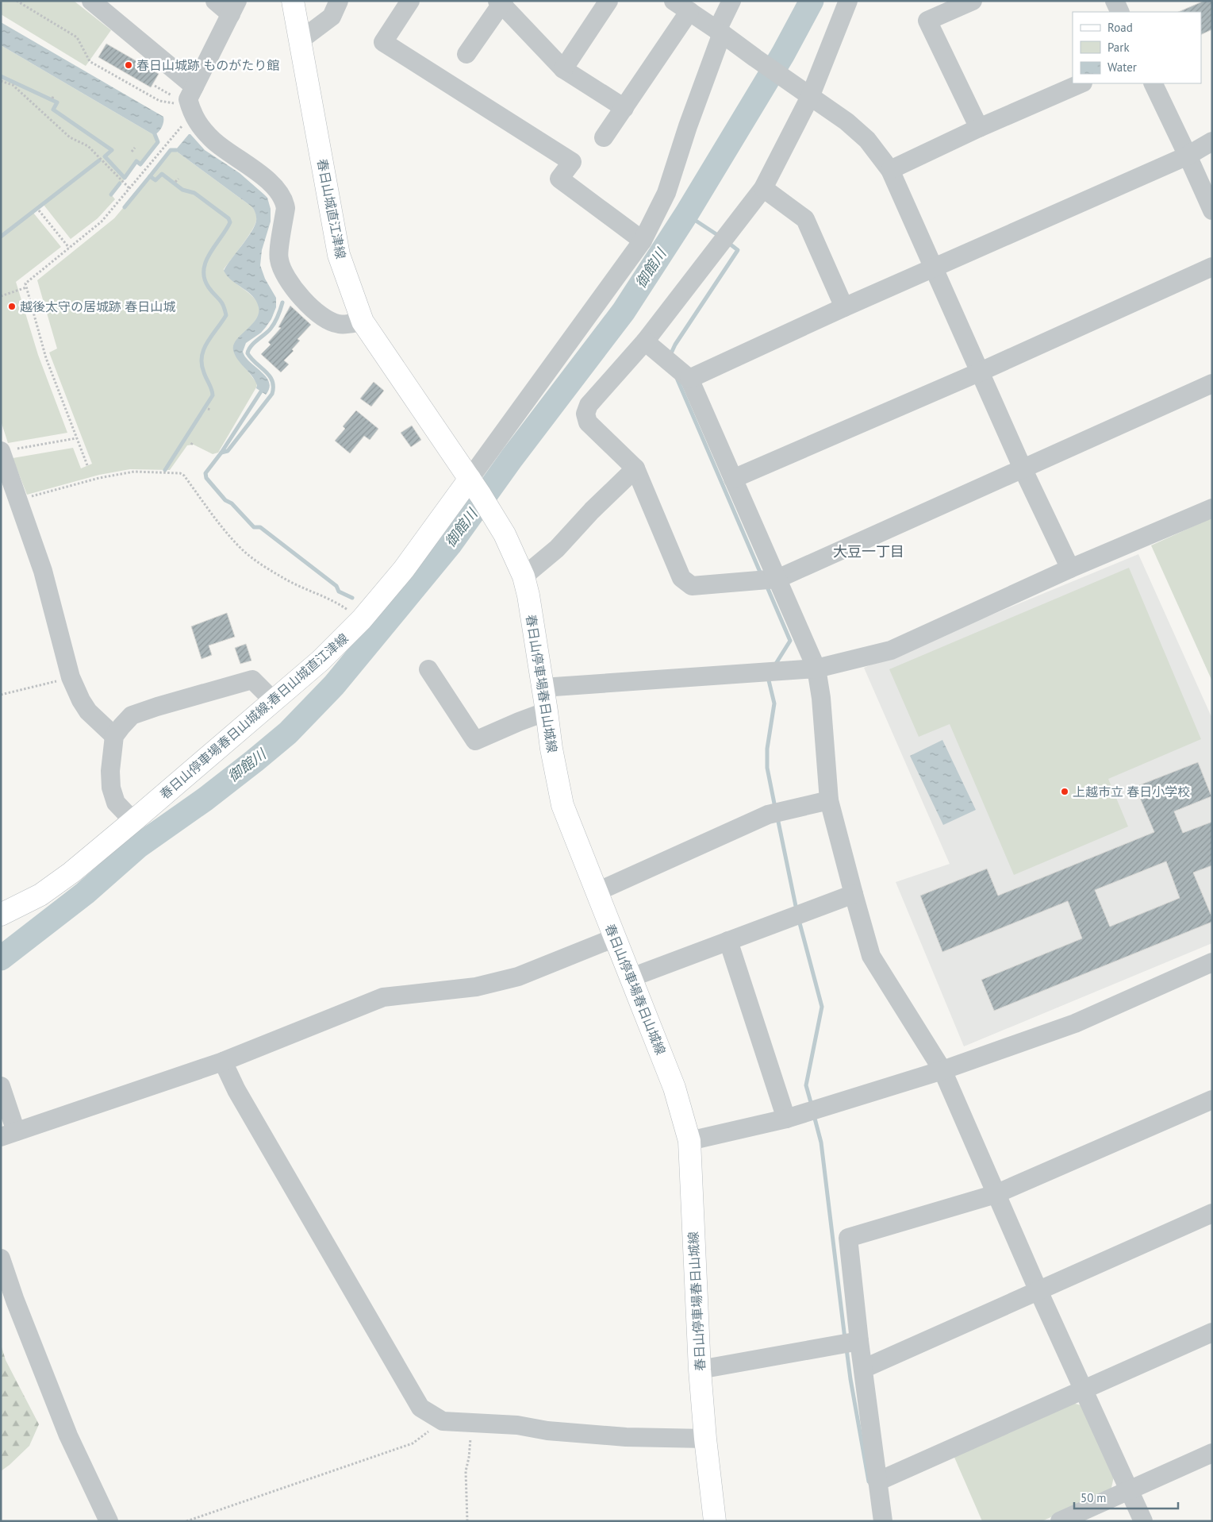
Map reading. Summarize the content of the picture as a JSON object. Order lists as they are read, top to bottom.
{
  "streets": {
    "main road": ["春日山城直江津線", "春日山停車場春日山城線", "春日山停車場春日山城線;春日山城直江津線"]
  },
  "crossings": [
    ["春日山城直江津線", "春日山停車場春日山城線"],
    ["春日山城直江津線", "春日山停車場春日山城線;春日山城直江津線"],
    ["春日山停車場春日山城線", "春日山停車場春日山城線;春日山城直江津線"]
  ],
  "districts": ["大豆一丁目"],
  "water": ["御館川"],
  "places": ["春日山城跡 ものがたり館", "越後太守の居城跡 春日山城", "上越市立 春日小学校"],
  "legend": ["Road", "Park", "Water"],
  "scale_bar": "50 m"
}
